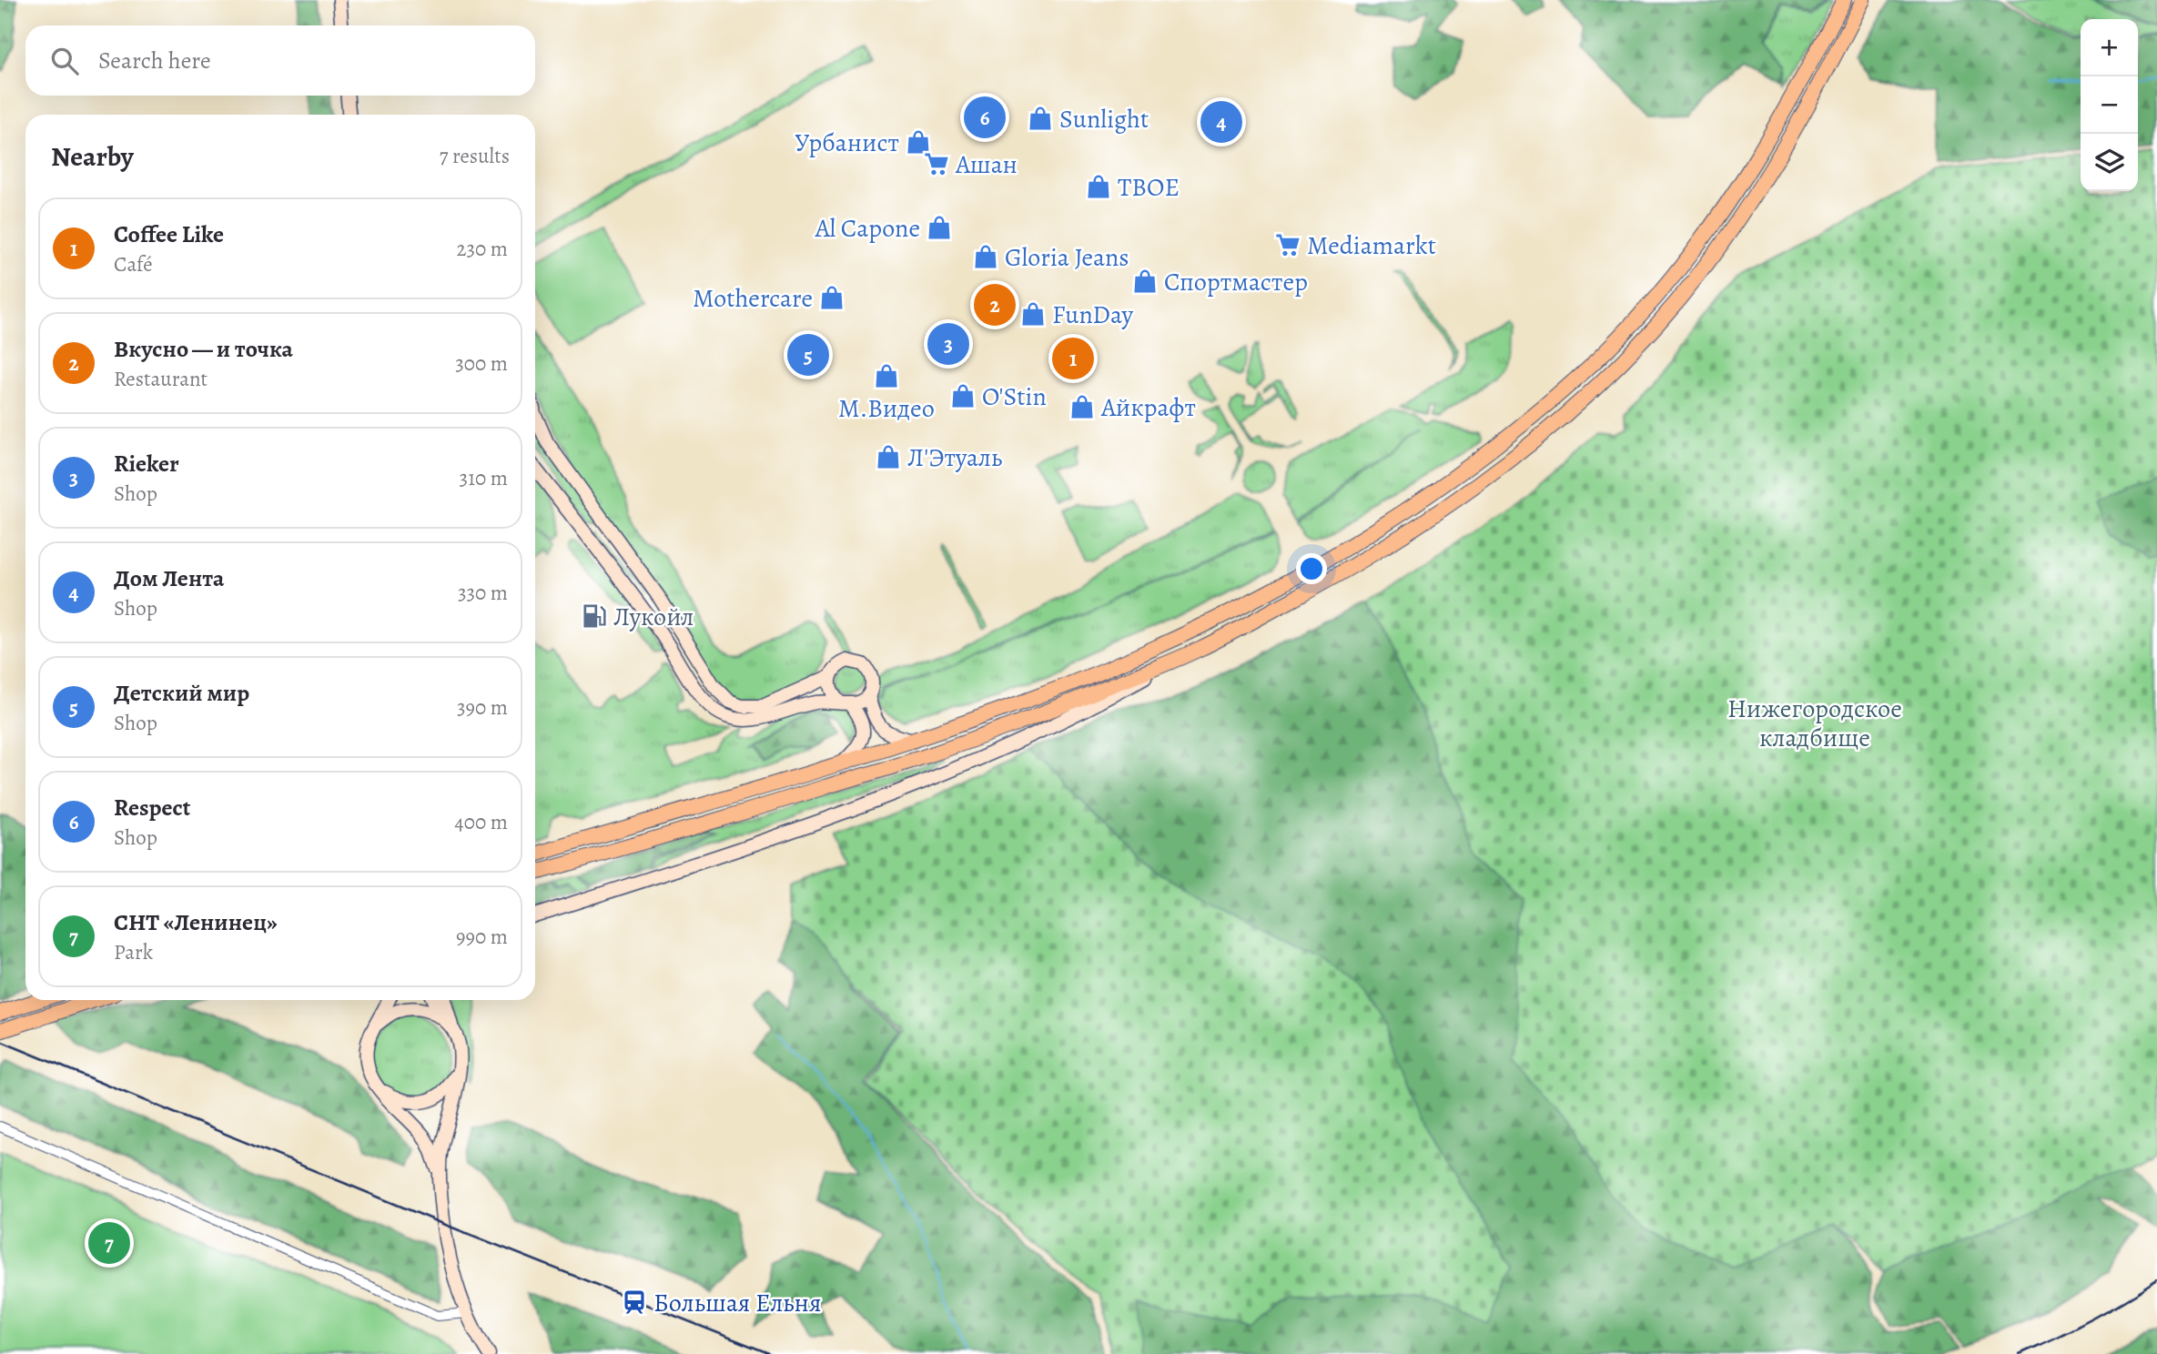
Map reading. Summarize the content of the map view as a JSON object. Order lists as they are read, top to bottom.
{
  "parks": ["Нижегородское кладбище"],
  "places": {
    "shop": [
      "Sunlight",
      "Урбанист",
      "ТВОЕ",
      "Al Capone",
      "Gloria Jeans",
      "Спортмастер",
      "Mothercare",
      "FunDay",
      "М.Видео",
      "O'Stin",
      "Айкрафт",
      "Л'Этуаль"
    ],
    "supermarket": ["Ашан", "Mediamarkt"],
    "fuel station": ["Лукойл"],
    "station": ["Большая Ельня"]
  },
  "page": {
    "map_buttons": ["+", "−"],
    "search": "Search here",
    "pins": [
      "6",
      "4",
      "2",
      "3",
      "5",
      "1",
      "7"
    ],
    "heading": ["Nearby", "7 results"],
    "list": [
      {
        "mark": "1",
        "name": "Coffee Like",
        "note": "Café",
        "value": "230 m"
      },
      {
        "mark": "2",
        "name": "Вкусно — и точка",
        "note": "Restaurant",
        "value": "300 m"
      },
      {
        "mark": "3",
        "name": "Rieker",
        "note": "Shop",
        "value": "310 m"
      },
      {
        "mark": "4",
        "name": "Дом Лента",
        "note": "Shop",
        "value": "330 m"
      },
      {
        "mark": "5",
        "name": "Детский мир",
        "note": "Shop",
        "value": "390 m"
      },
      {
        "mark": "6",
        "name": "Respect",
        "note": "Shop",
        "value": "400 m"
      },
      {
        "mark": "7",
        "name": "СНТ «Ленинец»",
        "note": "Park",
        "value": "990 m"
      }
    ]
  }
}
